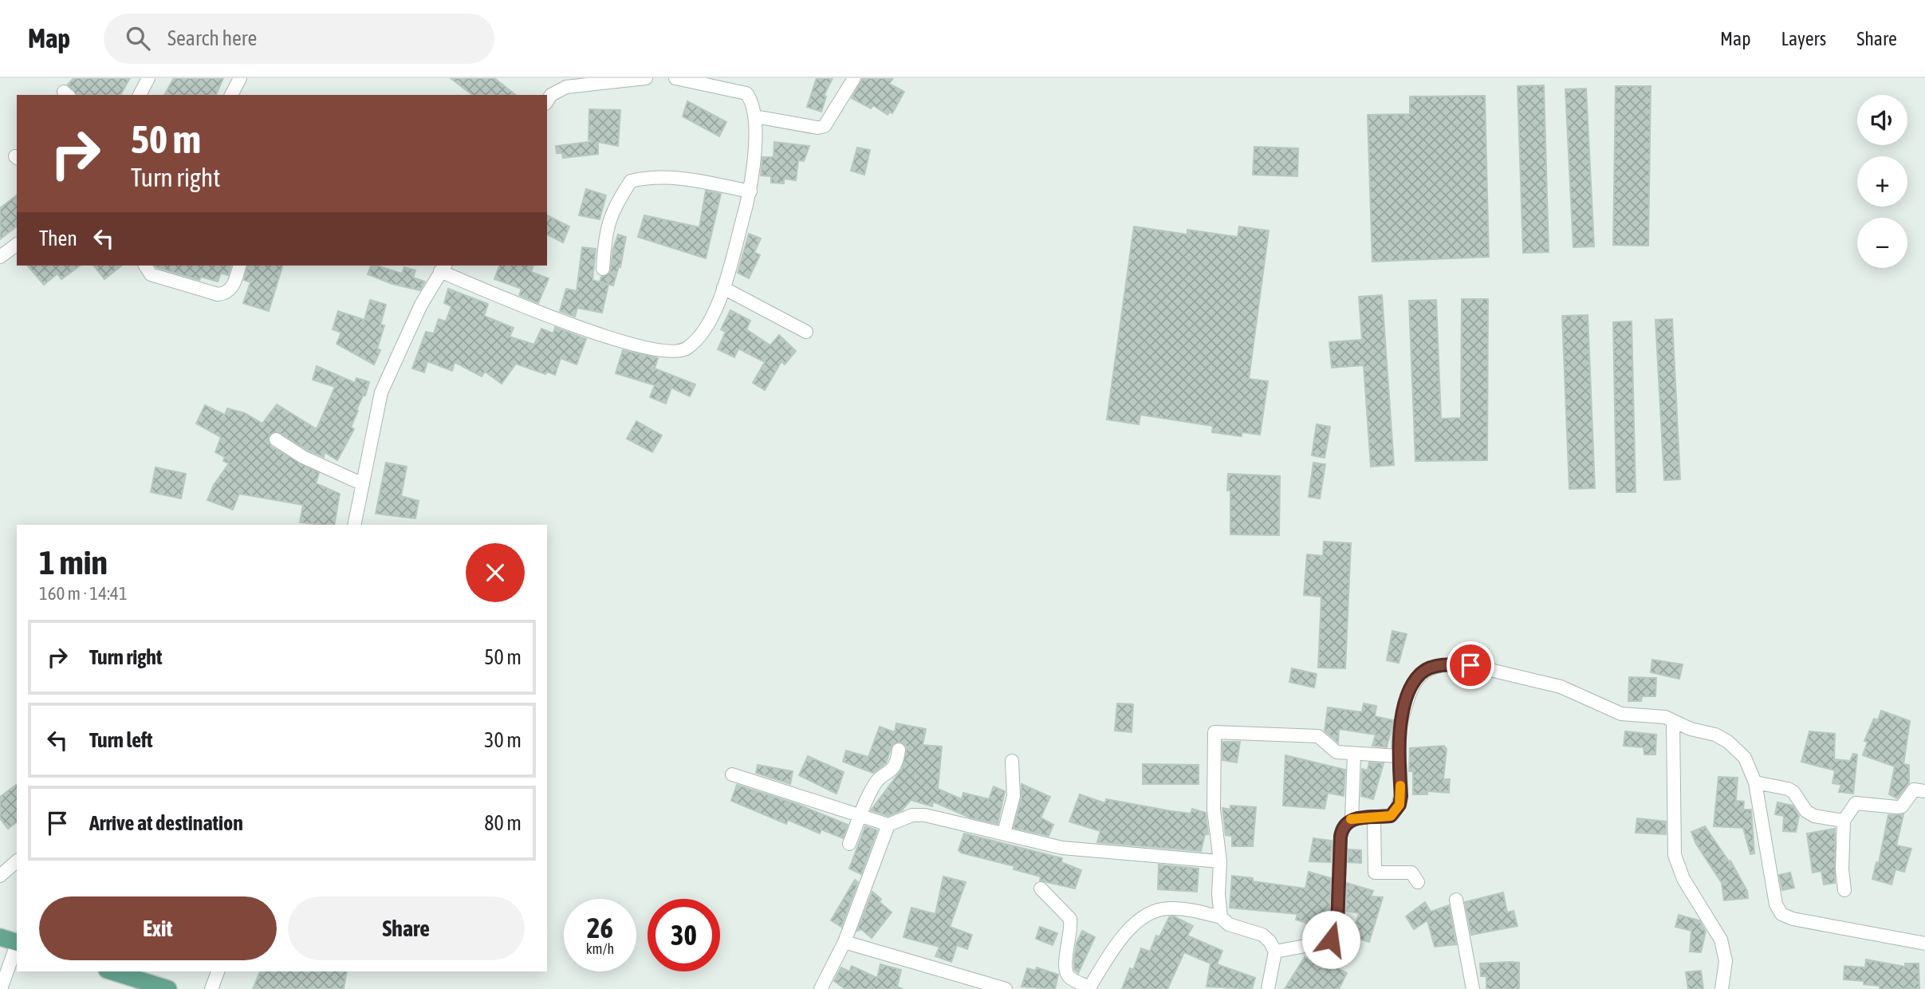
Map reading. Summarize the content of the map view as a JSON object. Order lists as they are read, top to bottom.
{
  "page": {
    "header": "Map",
    "search": "Search here",
    "nav": ["Map", "Layers", "Share"],
    "map_buttons": ["+", "−"],
    "turn": ["50 m", "Turn right"],
    "then": "Then",
    "heading": ["1 min", "160 m · 14:41"],
    "list": [
      {
        "name": "Turn right",
        "value": "50 m"
      },
      {
        "name": "Turn left",
        "value": "30 m"
      },
      {
        "name": "Arrive at destination",
        "value": "80 m"
      }
    ],
    "buttons": ["Exit", "Share"],
    "speed": "26 km/h",
    "limit": "30"
  }
}
